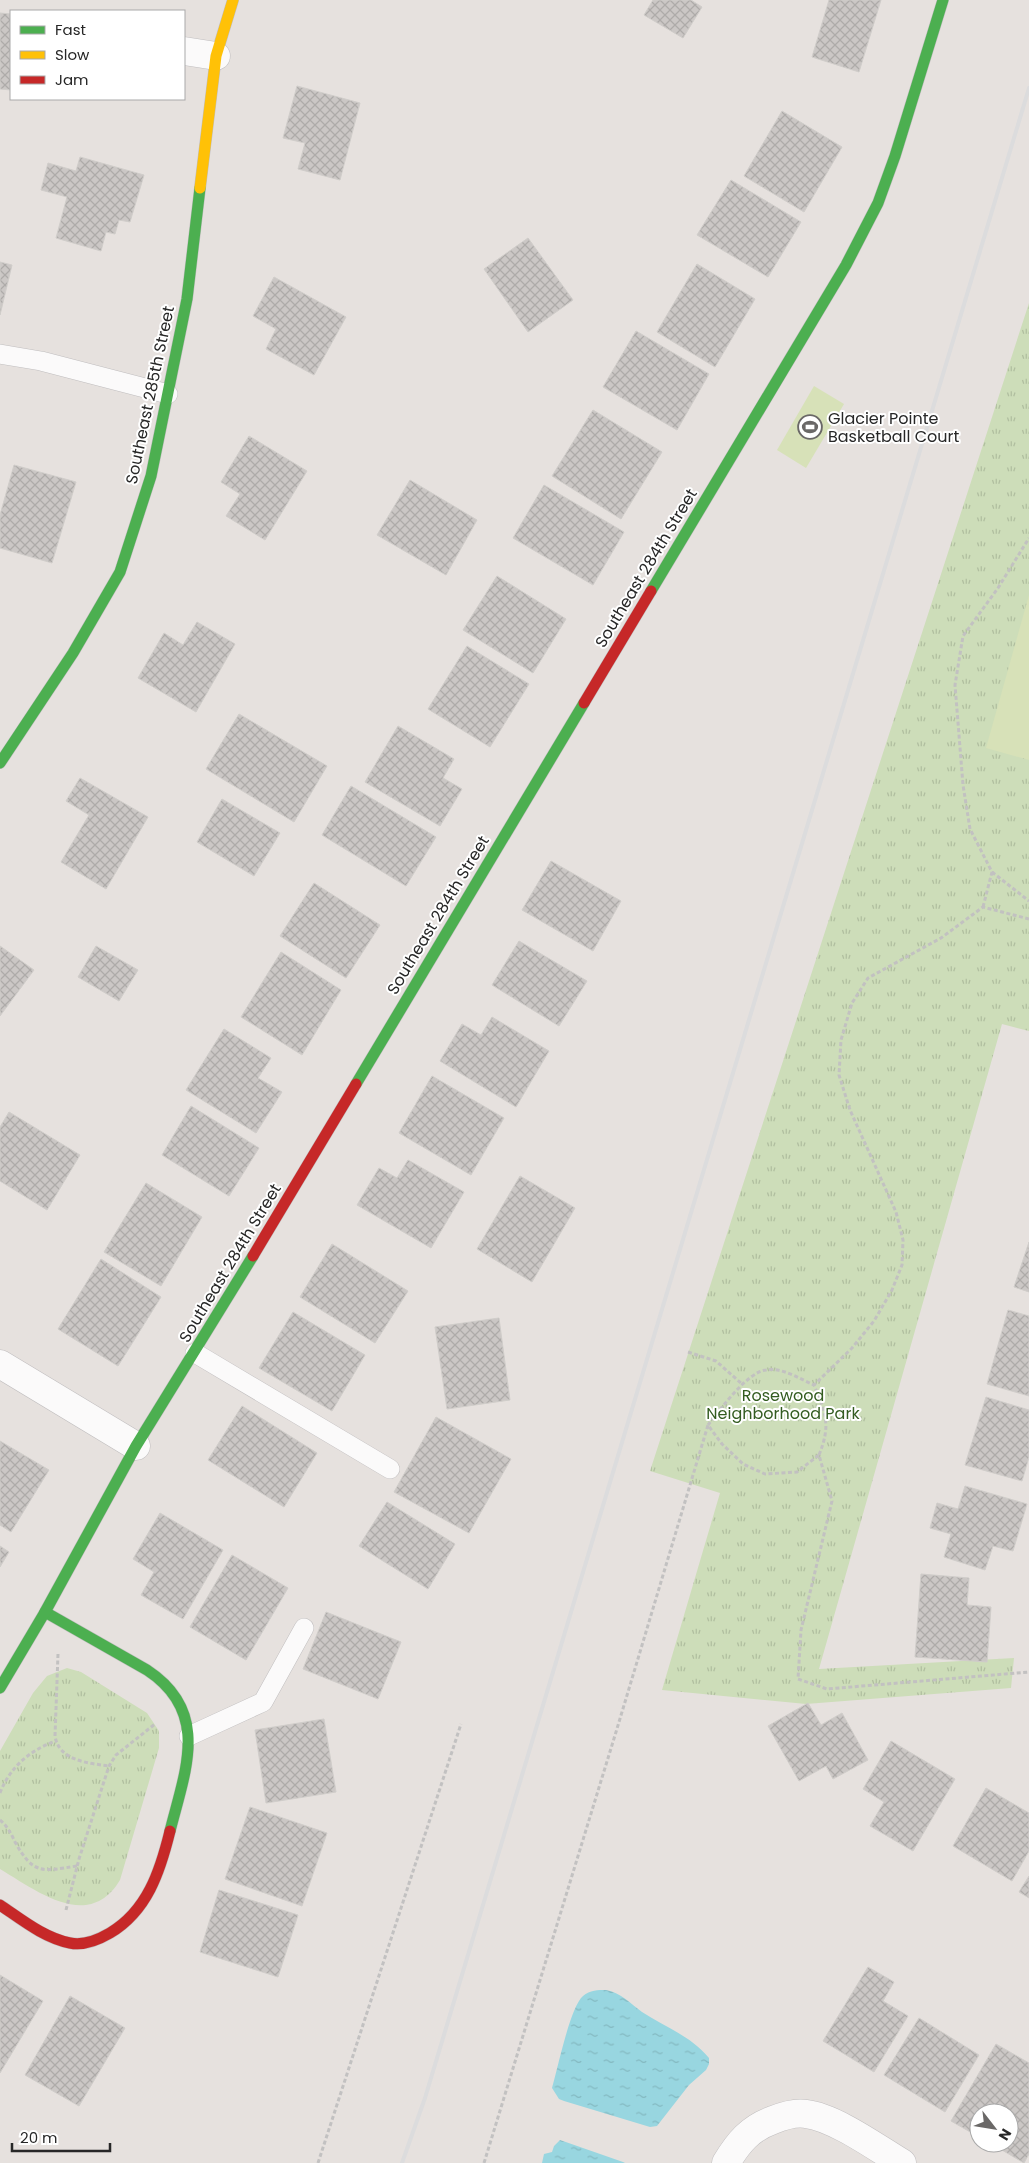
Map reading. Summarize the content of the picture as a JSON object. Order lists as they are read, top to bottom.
{
  "streets": {
    "street": ["Southeast 285th Street", "Southeast 284th Street"]
  },
  "parks": ["Rosewood Neighborhood Park"],
  "places": {
    "sports": ["Glacier Pointe Basketball Court"]
  },
  "legend": ["Fast", "Slow", "Jam"],
  "scale_bar": "20 m",
  "north": "bottom right"
}
